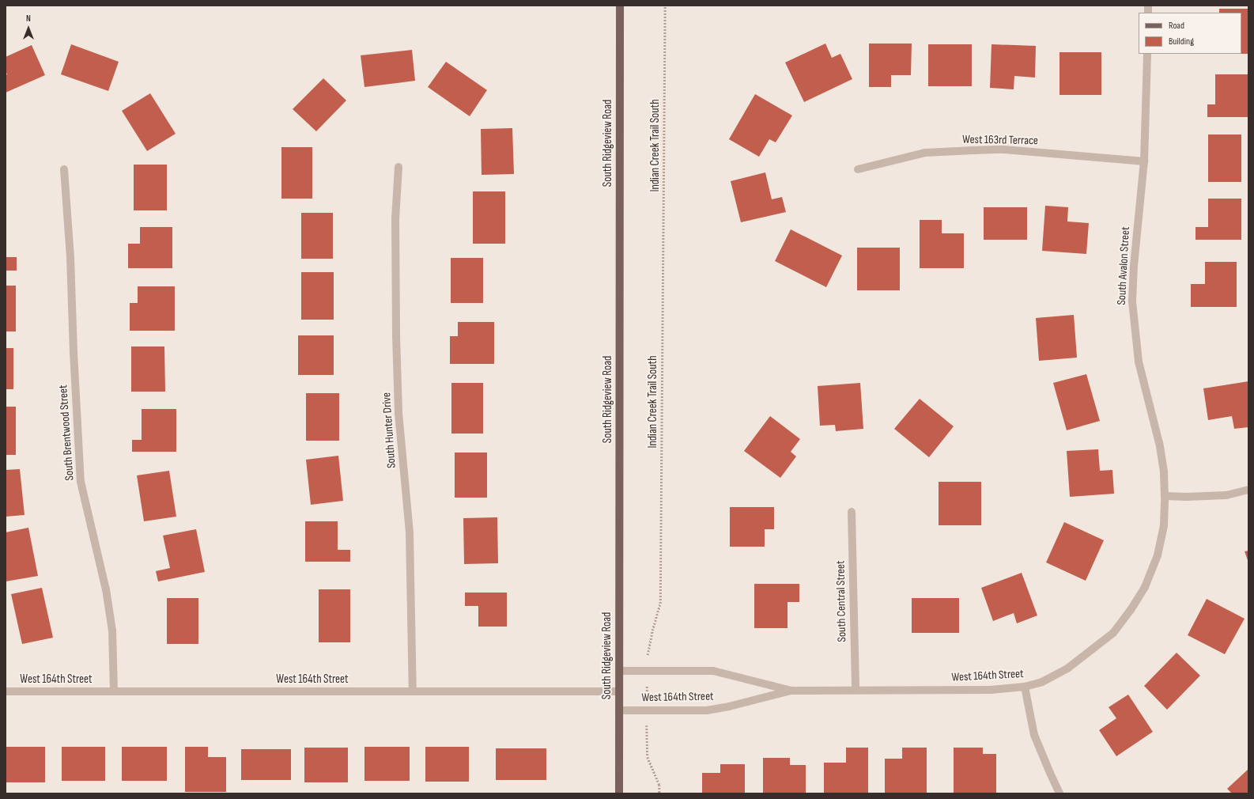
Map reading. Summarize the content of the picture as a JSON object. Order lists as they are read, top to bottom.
{
  "streets": {
    "main road": ["South Ridgeview Road"],
    "street": [
      "West 163rd Terrace",
      "South Avalon Street",
      "South Hunter Drive",
      "South Brentwood Street",
      "South Central Street",
      "West 164th Street"
    ],
    "path": ["Indian Creek Trail South"]
  },
  "crossings": [
    ["West 163rd Terrace", "South Avalon Street"],
    ["South Ridgeview Road", "West 164th Street"],
    ["Indian Creek Trail South", "West 164th Street"],
    ["South Avalon Street", "West 164th Street"],
    ["South Hunter Drive", "West 164th Street"],
    ["South Brentwood Street", "West 164th Street"],
    ["South Central Street", "West 164th Street"]
  ],
  "legend": ["Road", "Building"],
  "north": "top"
}
